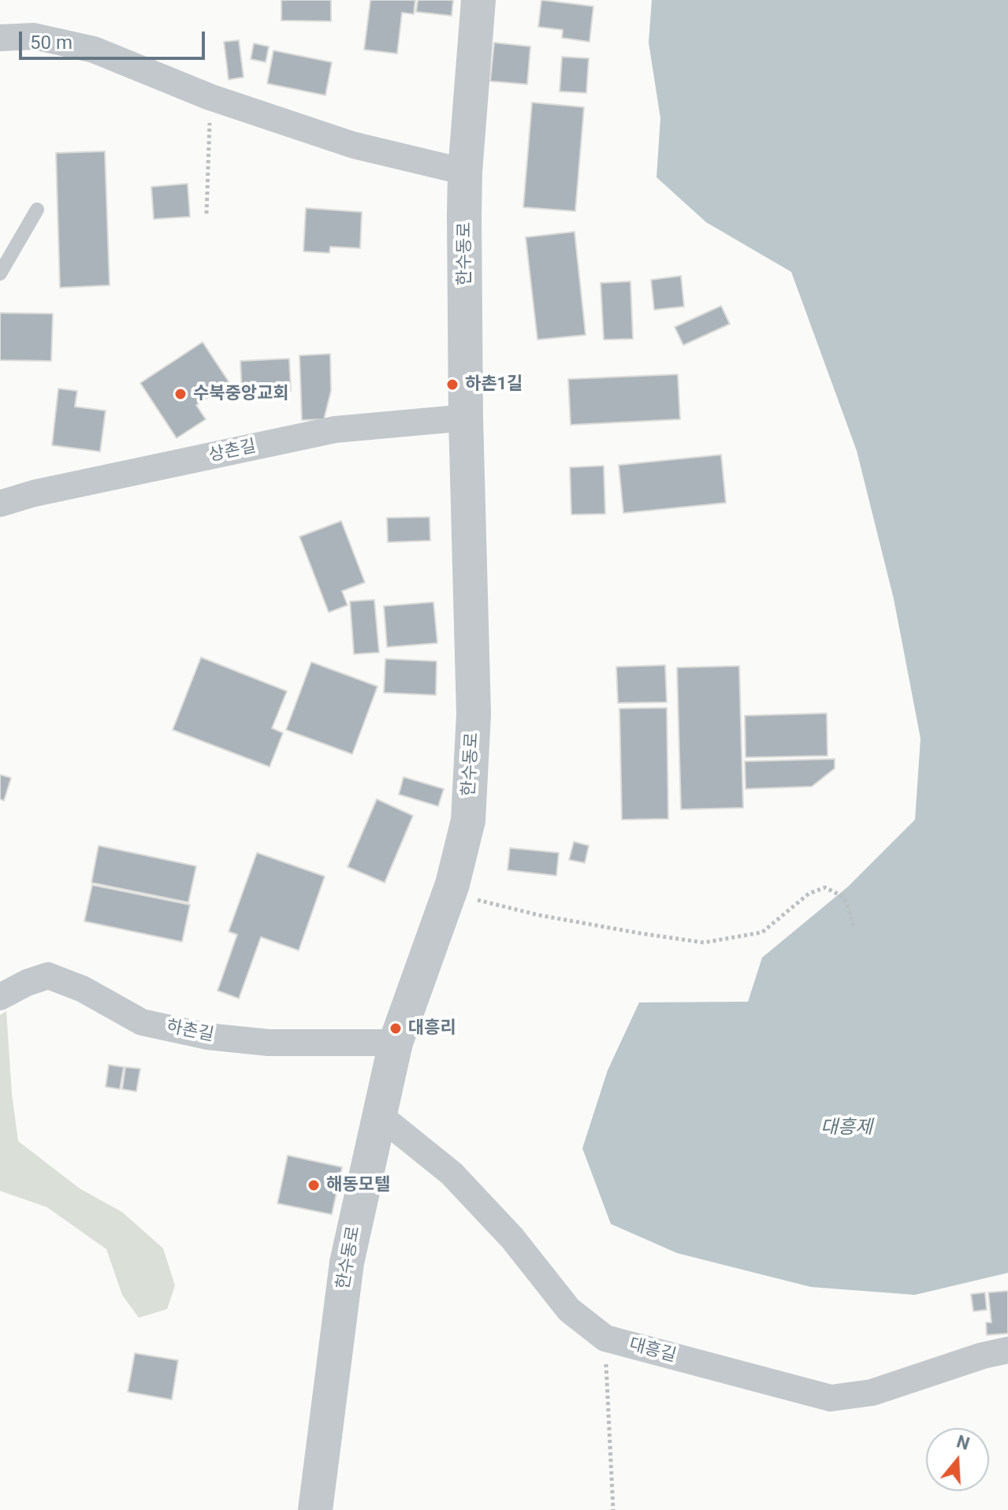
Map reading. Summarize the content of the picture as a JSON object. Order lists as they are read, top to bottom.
{
  "streets": {
    "street": [
      "한수동로",
      "상촌길",
      "하촌길",
      "대흥길"
    ]
  },
  "crossings": [
    ["한수동로", "상촌길"],
    ["한수동로", "하촌길"],
    ["한수동로", "대흥길"]
  ],
  "water": ["대흥제"],
  "places": [
    "하촌1길",
    "수북중앙교회",
    "대흥리",
    "해동모텔"
  ],
  "scale_bar": "50 m",
  "north": "top"
}
